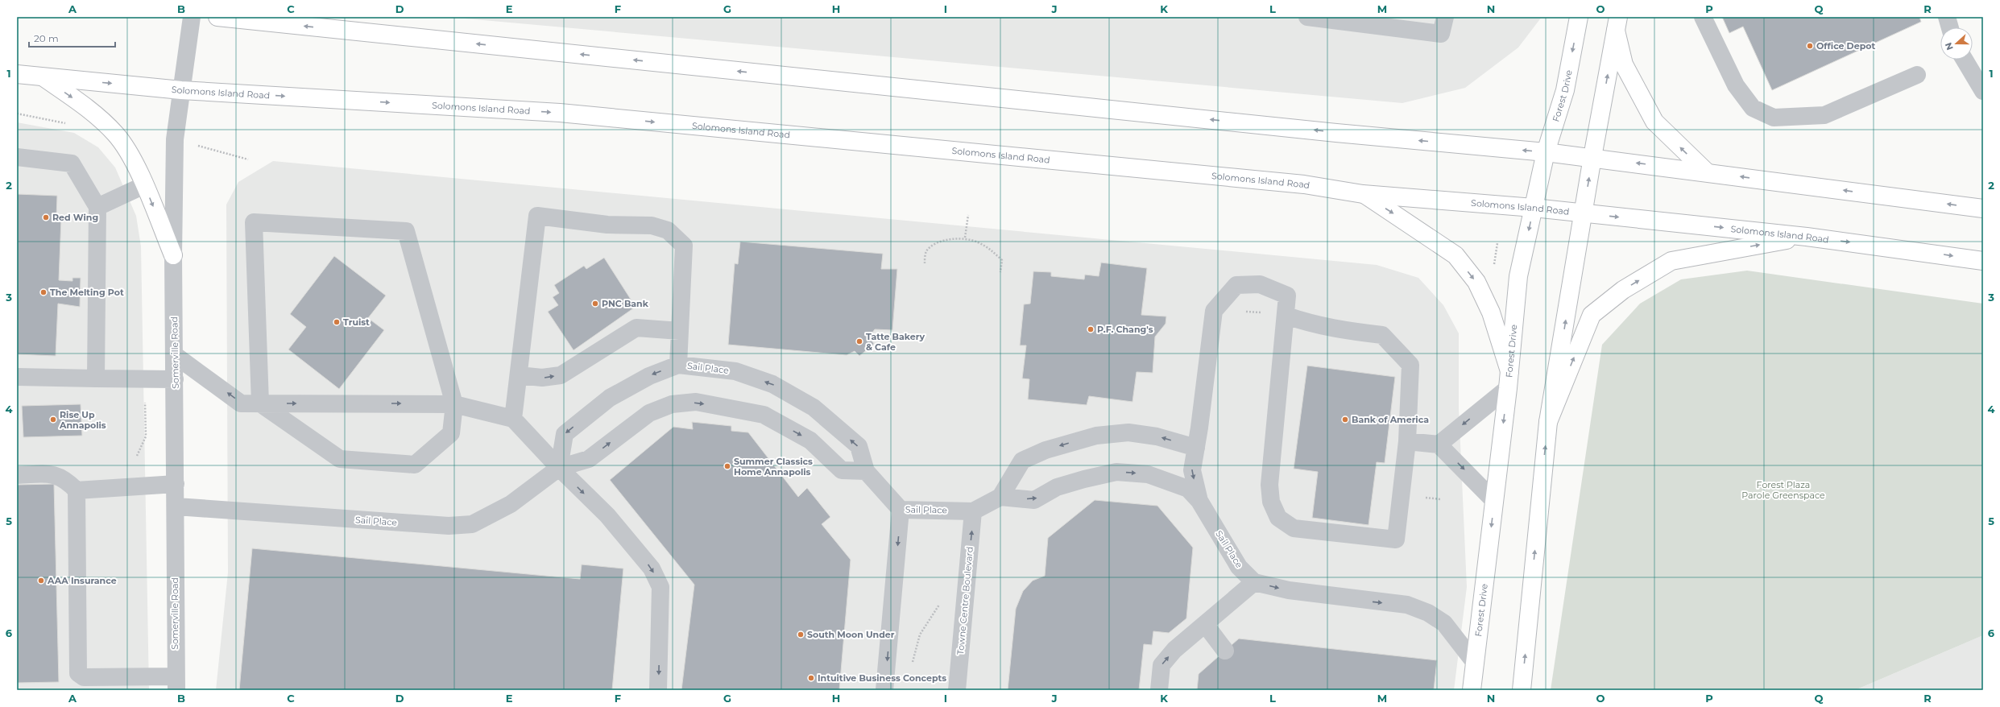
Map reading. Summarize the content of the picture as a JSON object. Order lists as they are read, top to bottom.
{
  "streets": {
    "main road": ["Solomons Island Road", "Forest Drive"],
    "street": ["Somerville Road", "Sail Place", "Towne Centre Boulevard"]
  },
  "crossings": [
    ["Solomons Island Road", "Forest Drive"],
    ["Solomons Island Road", "Somerville Road"],
    ["Somerville Road", "Sail Place"],
    ["Sail Place", "Towne Centre Boulevard"]
  ],
  "parks": ["Forest Plaza Parole Greenspace"],
  "places": [
    "Office Depot",
    "Red Wing",
    "The Melting Pot",
    "PNC Bank",
    "Truist",
    "P.F. Chang's",
    "Tatte Bakery & Cafe",
    "Rise Up Annapolis",
    "Bank of America",
    "Summer Classics Home Annapolis",
    "AAA Insurance",
    "South Moon Under",
    "Intuitive Business Concepts"
  ],
  "scale_bar": "20 m",
  "north": "left",
  "grid": {
    "columns": [
      "A",
      "B",
      "C",
      "D",
      "E",
      "F",
      "G",
      "H",
      "I",
      "J",
      "K",
      "L",
      "M",
      "N",
      "O",
      "P",
      "Q",
      "R"
    ],
    "rows": [
      "1",
      "2",
      "3",
      "4",
      "5",
      "6"
    ]
  }
}
